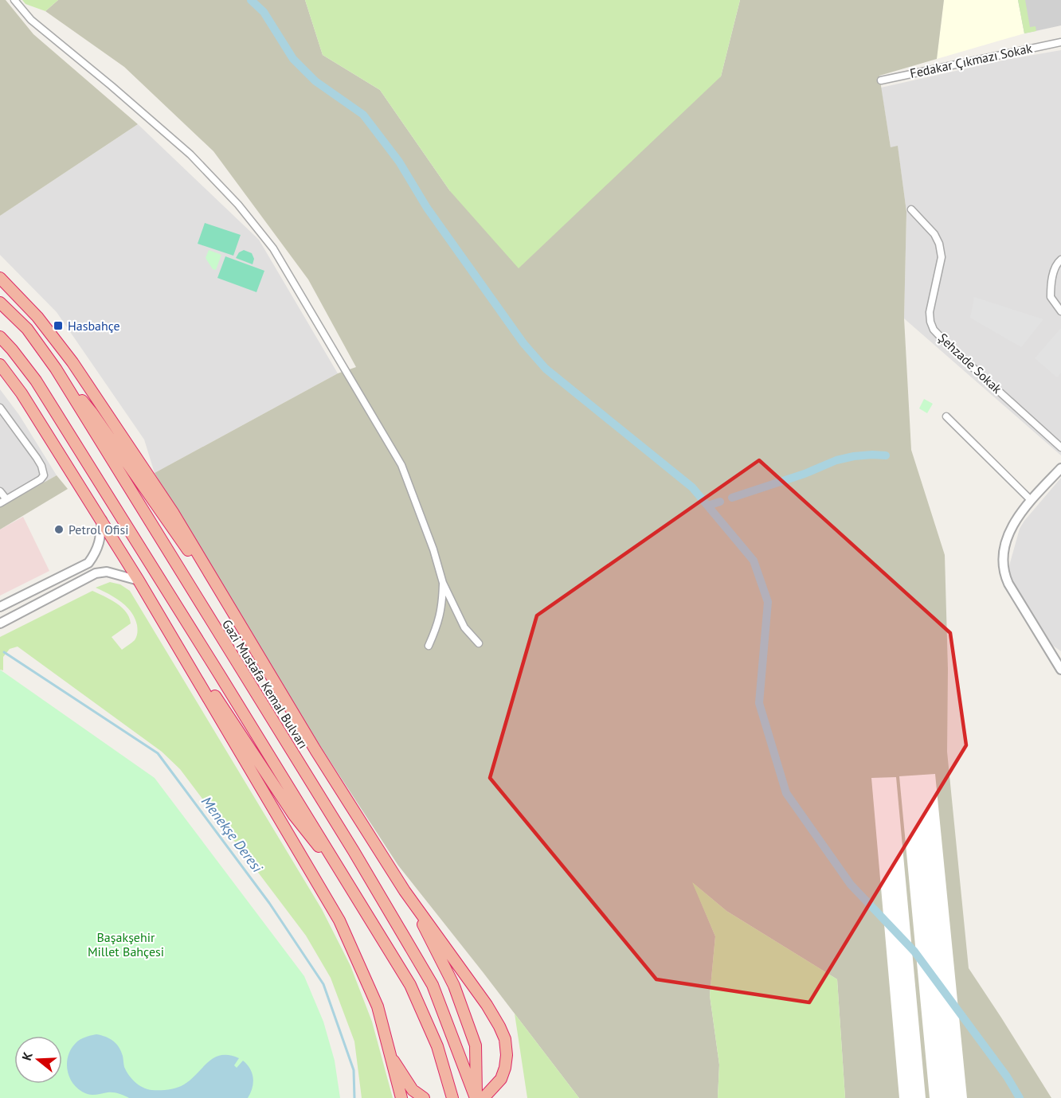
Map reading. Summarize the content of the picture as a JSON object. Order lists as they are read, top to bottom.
{
  "streets": {
    "highway": ["Gazi Mustafa Kemal Bulvarı"],
    "street": ["Fedakar Çıkmazı Sokak", "Şehzade Sokak"]
  },
  "water": ["Menekşe Deresi"],
  "parks": ["Başakşehir Millet Bahçesi"],
  "places": {
    "transit": ["Hasbahçe"],
    "other": ["Petrol Ofisi"]
  },
  "north": "left"
}
